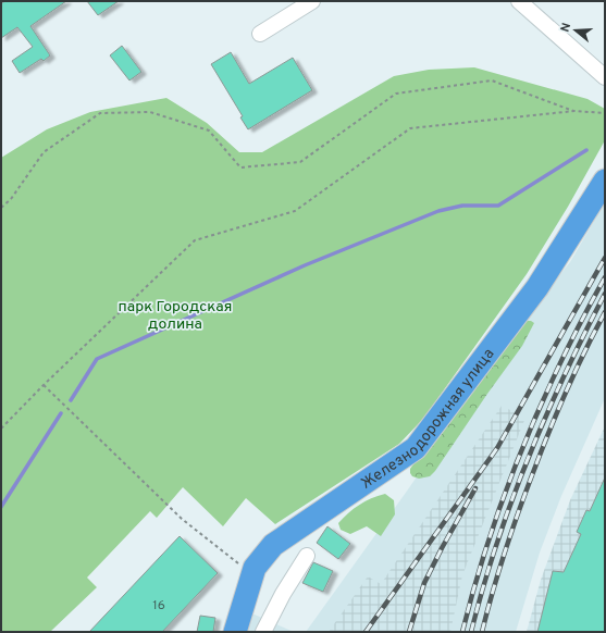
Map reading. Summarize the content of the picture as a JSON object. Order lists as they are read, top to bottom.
{
  "streets": {
    "highway": ["Железнодорожная улица"]
  },
  "parks": ["парк Городская долина"],
  "house_numbers": ["16"],
  "north": "left"
}
